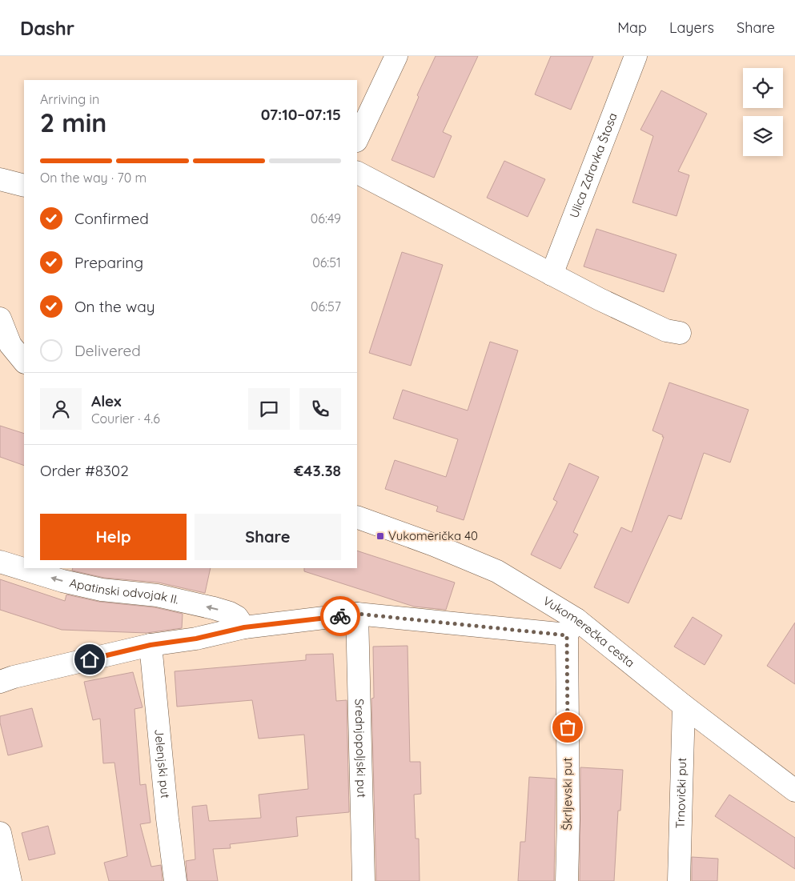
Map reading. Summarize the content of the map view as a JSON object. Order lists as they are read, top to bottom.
{
  "streets": {
    "street": [
      "Ulica Zdravka Štosa",
      "Apatinski odvojak II.",
      "Vukomerečka cesta",
      "Srednjopoljski put",
      "Jelenjski put",
      "Trnovički put",
      "Škrljevski put"
    ]
  },
  "crossings": [
    ["Vukomerečka cesta", "Trnovički put"],
    ["Vukomerečka cesta", "Škrljevski put"]
  ],
  "places": {
    "transit": ["Vukomerička 40"]
  },
  "page": {
    "header": "Dashr",
    "nav": ["Map", "Layers", "Share"],
    "heading": ["2 min", "Arriving in", "07:10–07:15"],
    "panel": [
      "Alex",
      "Courier · 4.6",
      "Order #8302",
      "€43.38"
    ],
    "bar": "On the way · 70 m",
    "list": [
      ["Confirmed", "06:49"],
      ["Preparing", "06:51"],
      ["On the way", "06:57"],
      "Delivered"
    ],
    "buttons": ["Help", "Share"]
  }
}
